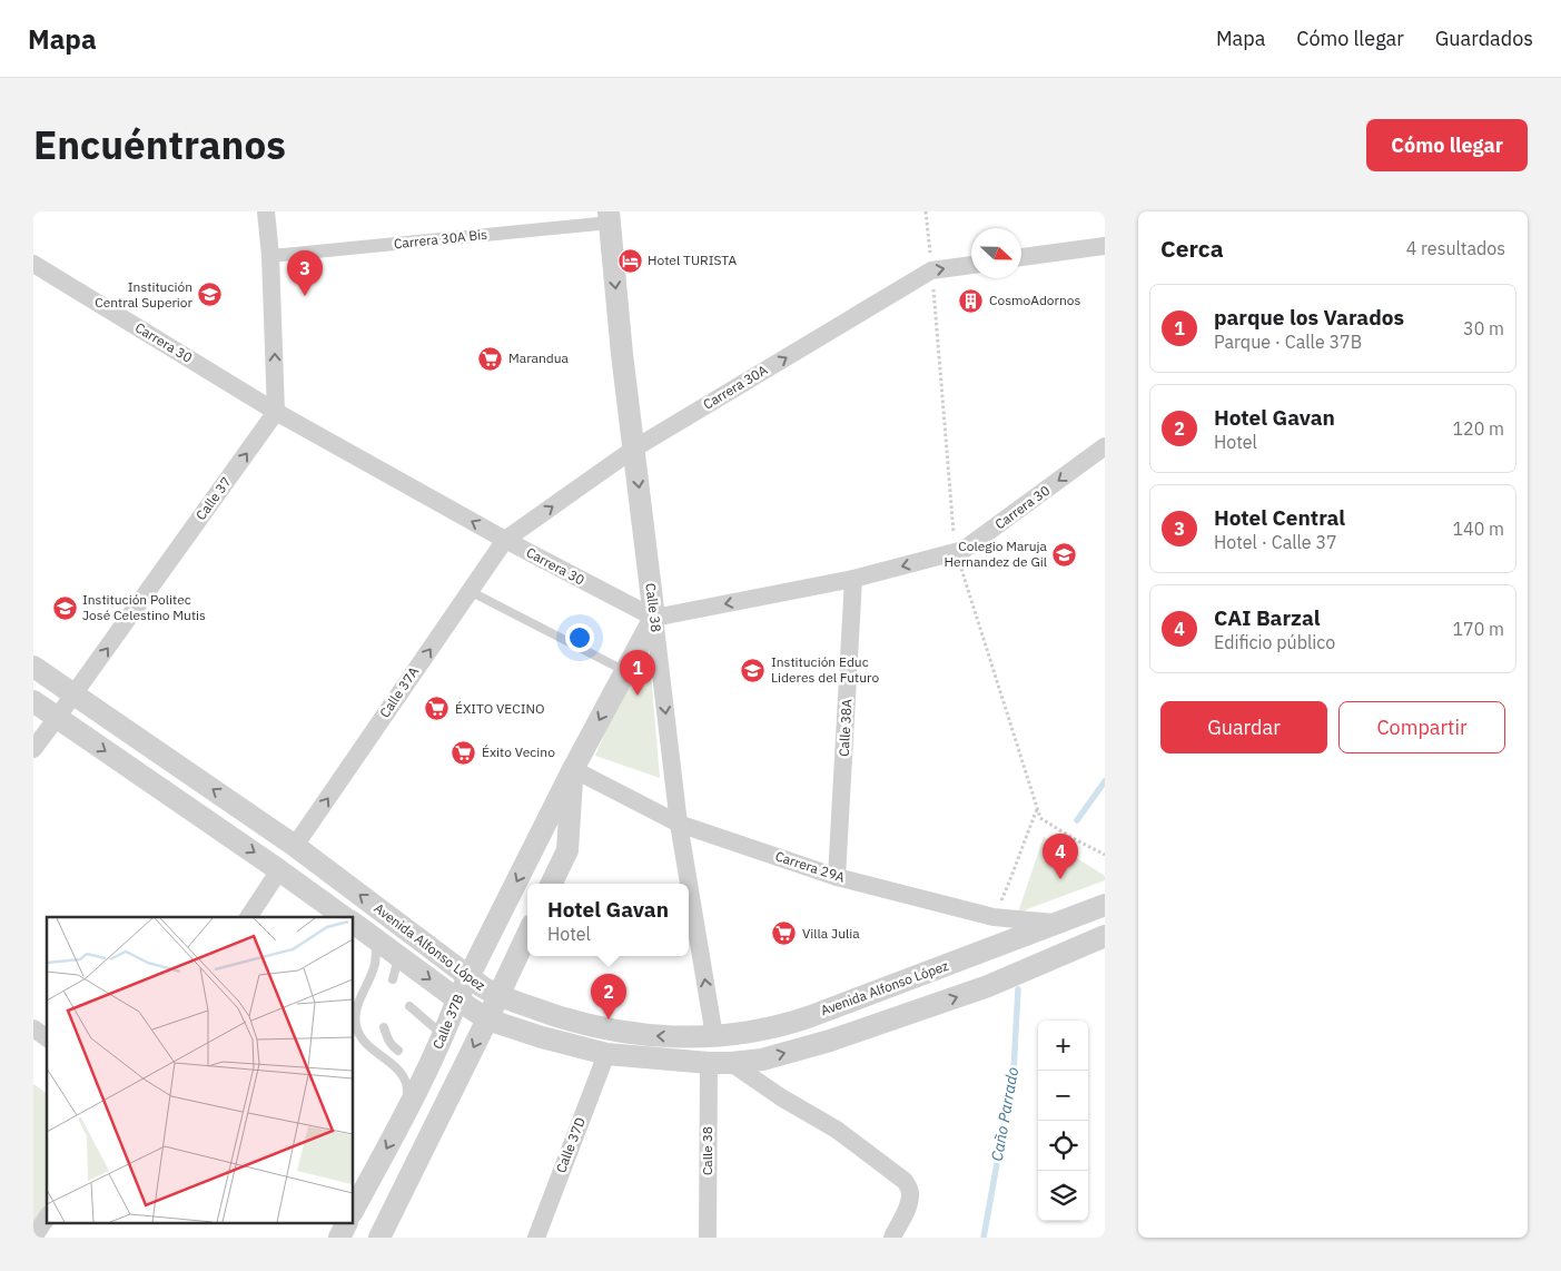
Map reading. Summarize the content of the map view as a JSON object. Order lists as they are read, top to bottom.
{
  "streets": {
    "street": [
      "Carrera 30A Bis",
      "Carrera 30",
      "Carrera 30A",
      "Calle 37",
      "Calle 38",
      "Calle 37A",
      "Calle 38A",
      "Carrera 29A",
      "Avenida Alfonso López",
      "Calle 37B",
      "Calle 37D"
    ]
  },
  "crossings": [
    ["Carrera 30A Bis", "Calle 38"],
    ["Carrera 30", "Carrera 30A"],
    ["Carrera 30", "Calle 37"],
    ["Carrera 30", "Calle 38"],
    ["Carrera 30", "Calle 37A"],
    ["Carrera 30", "Calle 38A"],
    ["Carrera 30", "Calle 37B"],
    ["Carrera 30A", "Calle 38"],
    ["Carrera 30A", "Calle 37A"],
    ["Calle 37", "Avenida Alfonso López"],
    ["Calle 38", "Carrera 29A"],
    ["Calle 38", "Avenida Alfonso López"],
    ["Calle 38", "Calle 37B"],
    ["Calle 37A", "Avenida Alfonso López"],
    ["Calle 38A", "Carrera 29A"],
    ["Carrera 29A", "Avenida Alfonso López"],
    ["Carrera 29A", "Calle 37B"],
    ["Avenida Alfonso López", "Calle 37B"],
    ["Avenida Alfonso López", "Calle 37D"]
  ],
  "one_way": [
    "Carrera 30",
    "Carrera 30A",
    "Calle 37",
    "Calle 37A"
  ],
  "water": ["Caño Parrado"],
  "places": {
    "hotel": ["Hotel TURISTA"],
    "school or university": [
      "Institución Central Superior",
      "Colegio Maruja Hernandez de Gil",
      "Institución Politec José Celestino Mutis",
      "Institución Educ Lideres del Futuro"
    ],
    "building": ["CosmoAdornos"],
    "supermarket": [
      "Marandua",
      "ÉXITO VECINO",
      "Éxito Vecino",
      "Villa Julia"
    ]
  },
  "north": "right",
  "page": {
    "header": "Mapa",
    "nav": ["Mapa", "Cómo llegar", "Guardados"],
    "title": "Encuéntranos",
    "buttons": [
      "Cómo llegar",
      ["Guardar", "Compartir"]
    ],
    "heading": ["Cerca", "4 resultados"],
    "pins": [
      "3",
      "1",
      "4",
      "2"
    ],
    "list": [
      {
        "mark": "1",
        "name": "parque los Varados",
        "note": "Parque · Calle 37B",
        "value": "30 m"
      },
      {
        "mark": "2",
        "name": "Hotel Gavan",
        "note": "Hotel",
        "value": "120 m"
      },
      {
        "mark": "3",
        "name": "Hotel Central",
        "note": "Hotel · Calle 37",
        "value": "140 m"
      },
      {
        "mark": "4",
        "name": "CAI Barzal",
        "note": "Edificio público",
        "value": "170 m"
      }
    ],
    "popup": ["Hotel Gavan", "Hotel"],
    "map_buttons": ["+", "−"]
  }
}
